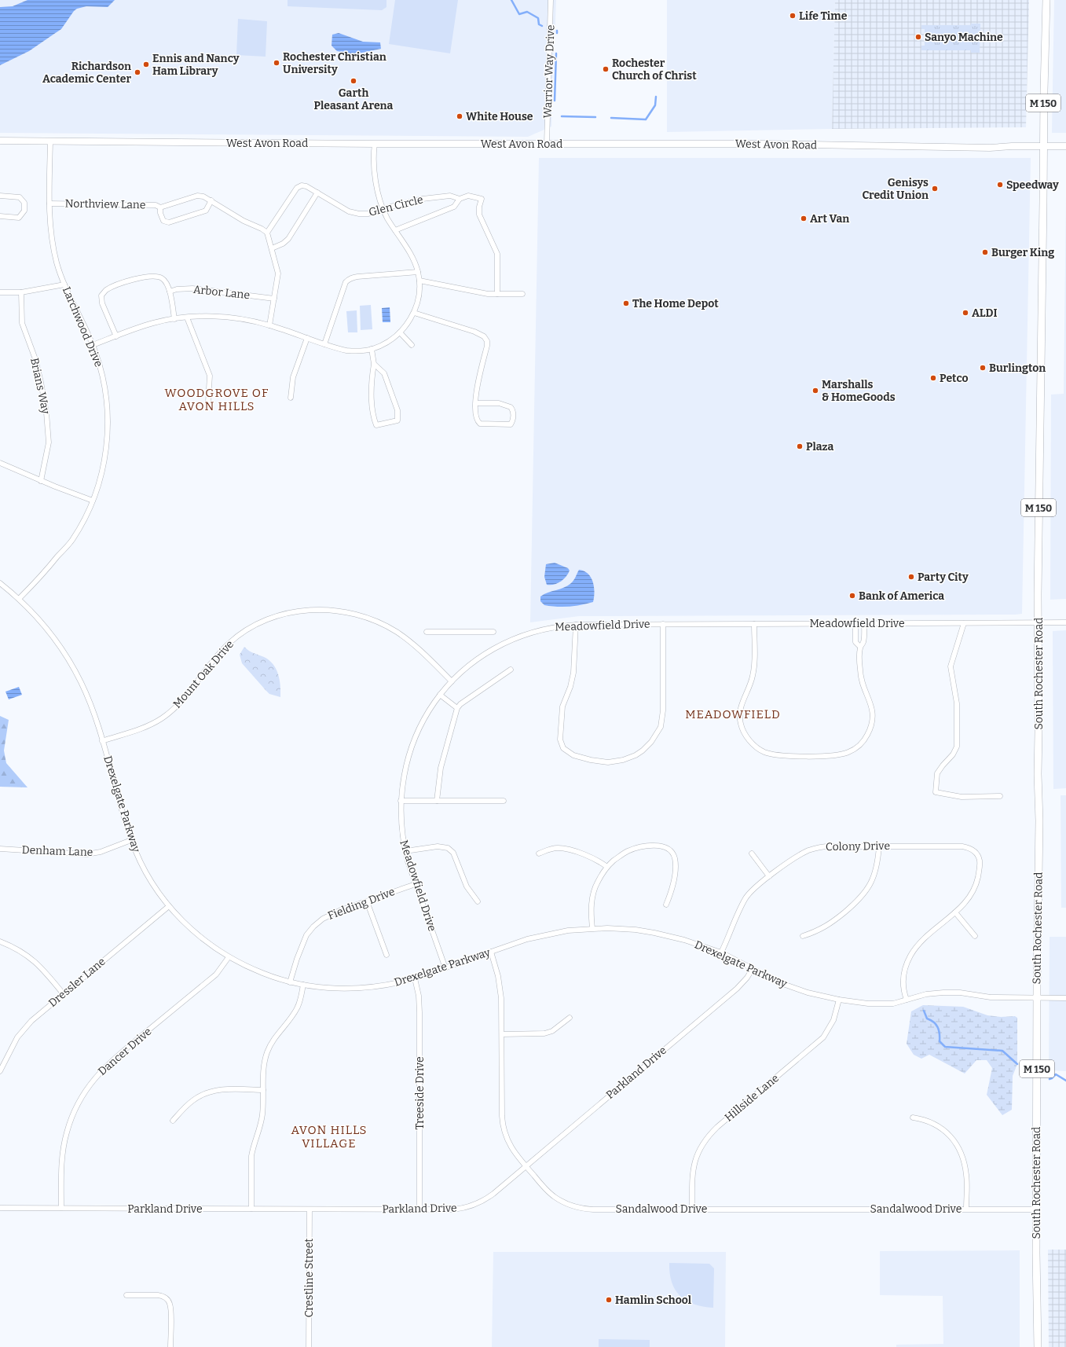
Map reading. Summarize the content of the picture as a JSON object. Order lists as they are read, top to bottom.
{
  "streets": {
    "main road": ["M 150", "West Avon Road", "South Rochester Road"],
    "street": [
      "Warrior Way Drive",
      "Northview Lane",
      "Glen Circle",
      "Arbor Lane",
      "Larchwood Drive",
      "Brians Way",
      "Meadowfield Drive",
      "Mount Oak Drive",
      "Drexelgate Parkway",
      "Colony Drive",
      "Denham Lane",
      "Fielding Drive",
      "Dressler Lane",
      "Dancer Drive",
      "Parkland Drive",
      "Treeside Drive",
      "Hillside Lane",
      "Sandalwood Drive",
      "Crestline Street"
    ]
  },
  "crossings": [
    ["Warrior Way Drive", "West Avon Road"],
    ["West Avon Road", "Larchwood Drive"],
    ["West Avon Road", "South Rochester Road"],
    ["Northview Lane", "Glen Circle"],
    ["Northview Lane", "Larchwood Drive"],
    ["Larchwood Drive", "Drexelgate Parkway"],
    ["Meadowfield Drive", "South Rochester Road"],
    ["Meadowfield Drive", "Mount Oak Drive"],
    ["Meadowfield Drive", "Drexelgate Parkway"],
    ["Meadowfield Drive", "Fielding Drive"],
    ["South Rochester Road", "Drexelgate Parkway"],
    ["South Rochester Road", "Sandalwood Drive"],
    ["Mount Oak Drive", "Drexelgate Parkway"],
    ["Drexelgate Parkway", "Colony Drive"],
    ["Drexelgate Parkway", "Denham Lane"],
    ["Drexelgate Parkway", "Fielding Drive"],
    ["Drexelgate Parkway", "Dressler Lane"],
    ["Drexelgate Parkway", "Dancer Drive"],
    ["Drexelgate Parkway", "Parkland Drive"],
    ["Drexelgate Parkway", "Treeside Drive"],
    ["Drexelgate Parkway", "Hillside Lane"],
    ["Drexelgate Parkway", "Sandalwood Drive"],
    ["Dancer Drive", "Parkland Drive"],
    ["Parkland Drive", "Treeside Drive"],
    ["Parkland Drive", "Sandalwood Drive"],
    ["Parkland Drive", "Crestline Street"],
    ["Hillside Lane", "Sandalwood Drive"]
  ],
  "districts": ["WOODGROVE OF AVON HILLS", "MEADOWFIELD", "AVON HILLS VILLAGE"],
  "places": [
    "Life Time",
    "Sanyo Machine",
    "Rochester Christian University",
    "Ennis and Nancy Ham Library",
    "Rochester Church of Christ",
    "Richardson Academic Center",
    "Garth Pleasant Arena",
    "White House",
    "Speedway",
    "Genisys Credit Union",
    "Art Van",
    "Burger King",
    "The Home Depot",
    "ALDI",
    "Burlington",
    "Petco",
    "Marshalls & HomeGoods",
    "Plaza",
    "Party City",
    "Bank of America",
    "Hamlin School"
  ]
}
